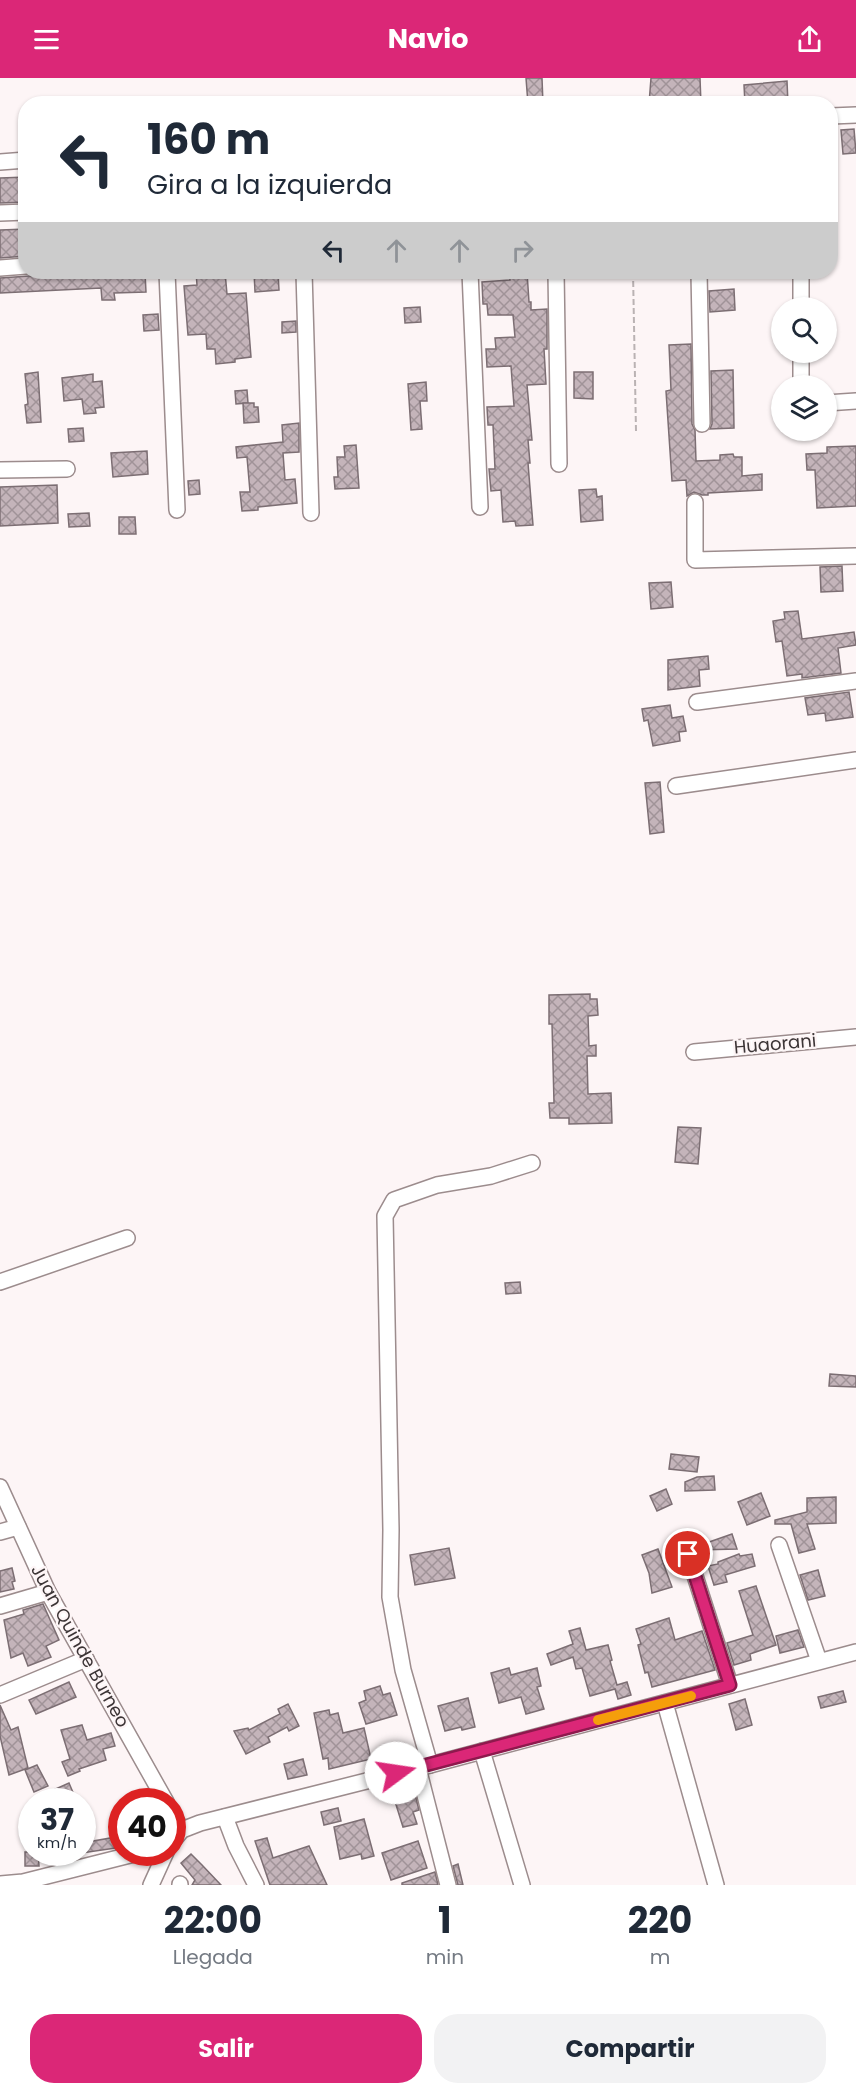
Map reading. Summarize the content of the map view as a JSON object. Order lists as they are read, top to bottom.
{
  "streets": {
    "street": ["Huaorani", "Juan Quinde Burneo"]
  },
  "page": {
    "header": "Navio",
    "turn": ["160 m", "Gira a la izquierda"],
    "speed": "37 km/h",
    "limit": "40",
    "eta": [
      "22:00",
      "Llegada",
      "1",
      "min",
      "220",
      "m"
    ],
    "buttons": ["Salir", "Compartir"]
  }
}
